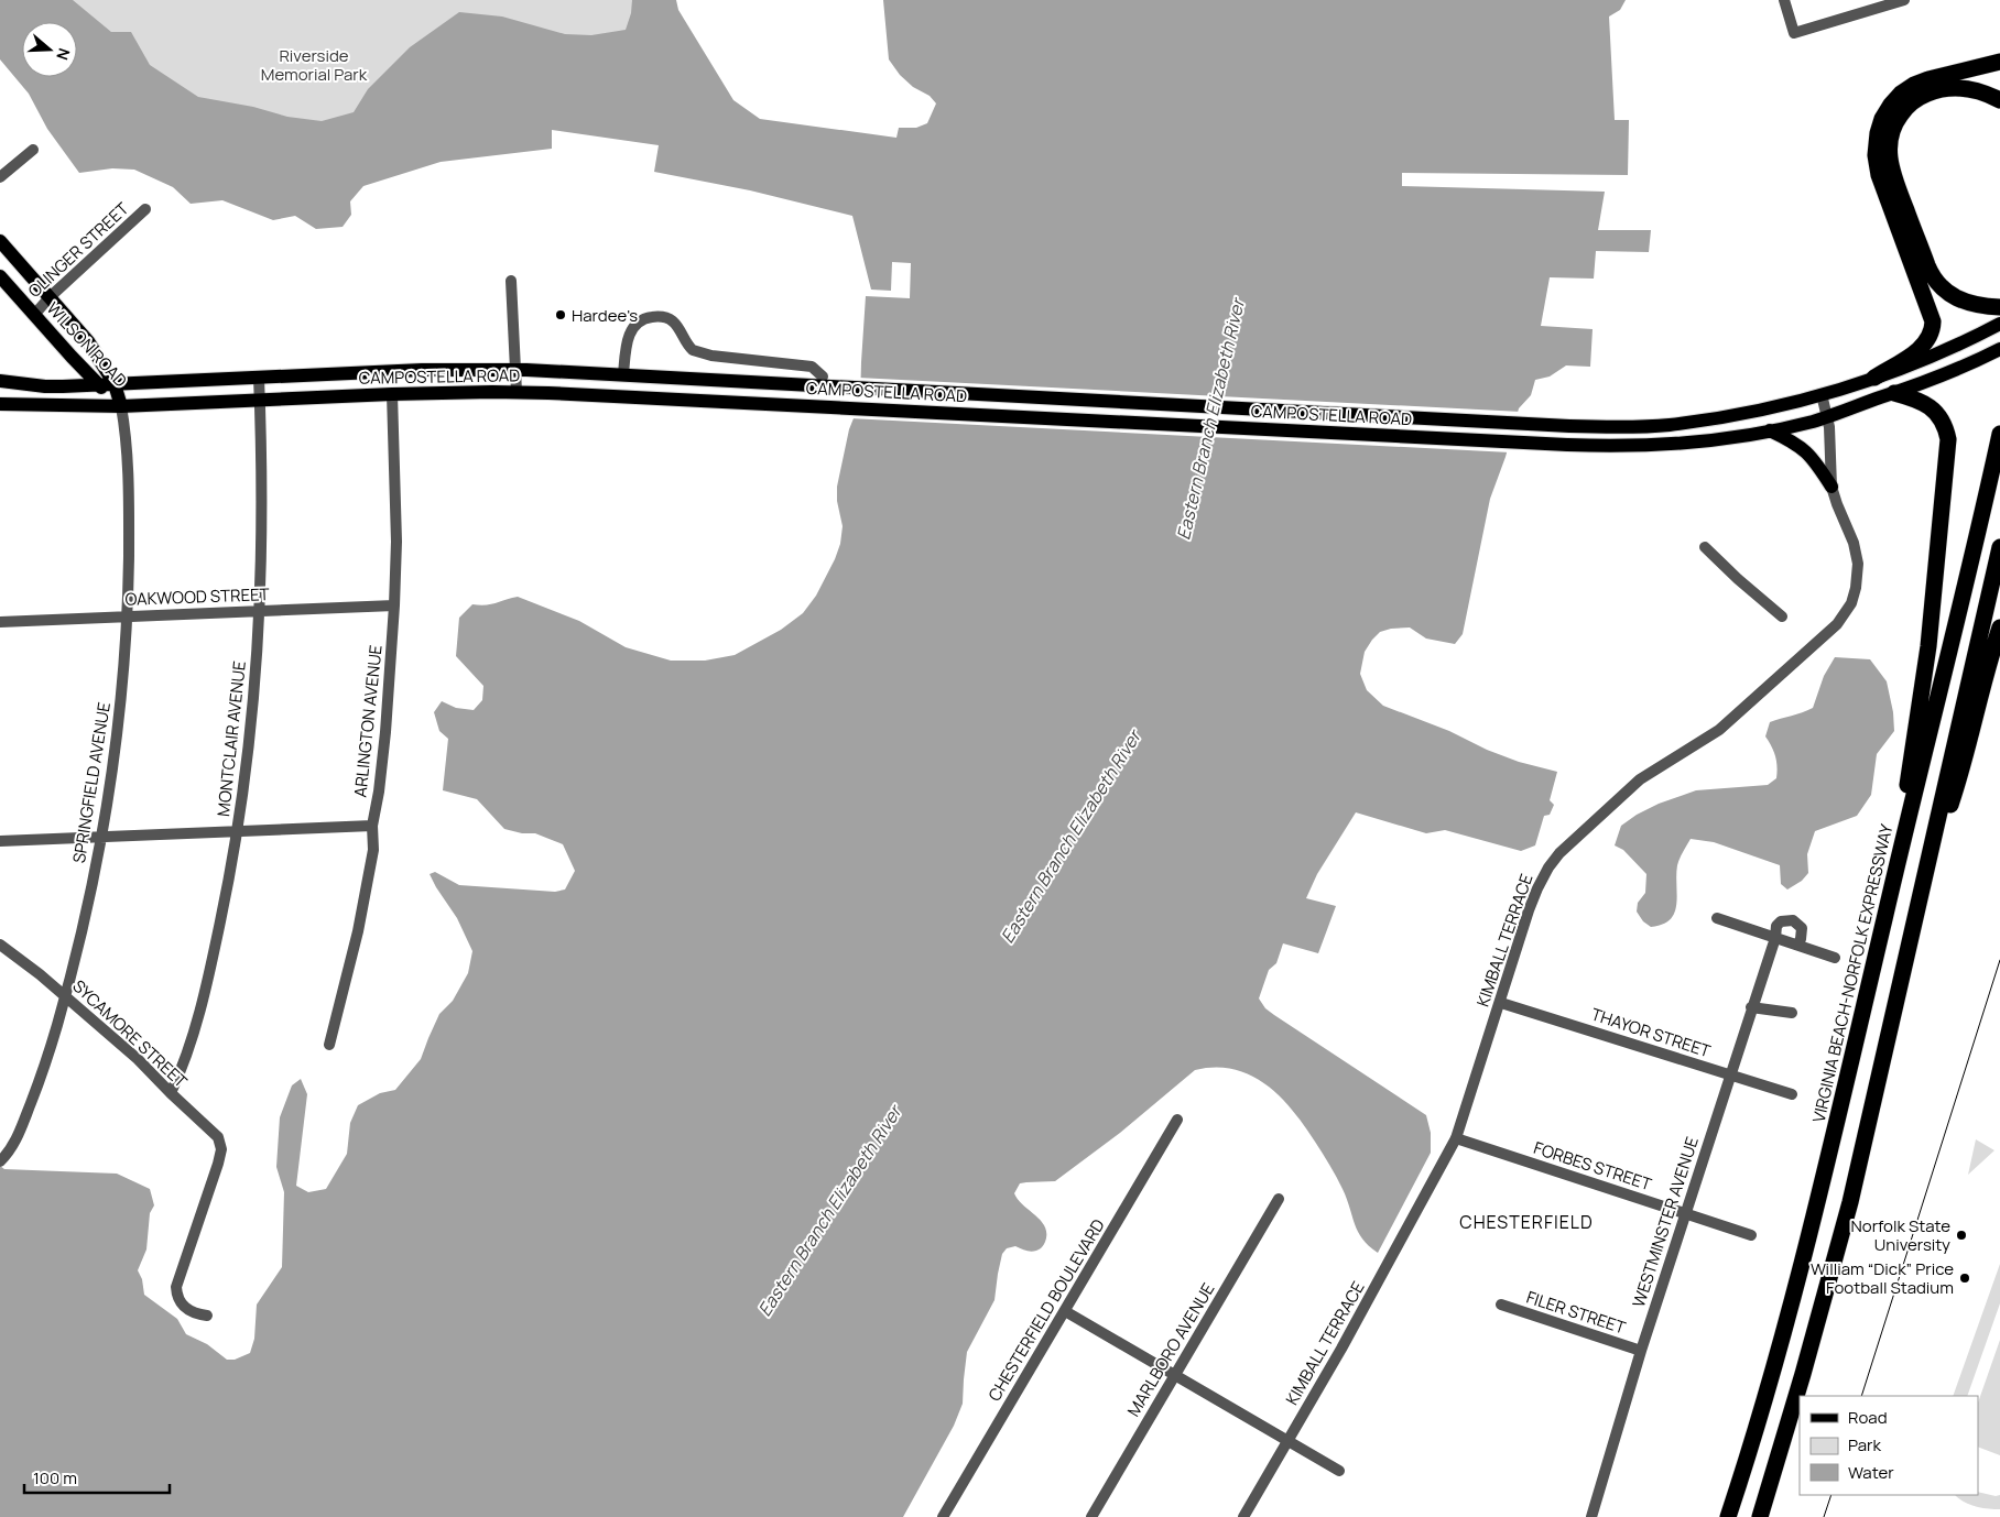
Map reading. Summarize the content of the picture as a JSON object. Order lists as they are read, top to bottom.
{
  "streets": {
    "highway": ["VIRGINIA BEACH-NORFOLK EXPRESSWAY"],
    "main road": ["WILSON ROAD", "CAMPOSTELLA ROAD"],
    "street": [
      "OLINGER STREET",
      "OAKWOOD STREET",
      "ARLINGTON AVENUE",
      "MONTCLAIR AVENUE",
      "SPRINGFIELD AVENUE",
      "KIMBALL TERRACE",
      "THAYOR STREET",
      "SYCAMORE STREET",
      "FORBES STREET",
      "WESTMINSTER AVENUE",
      "CHESTERFIELD BOULEVARD",
      "FILER STREET",
      "MARLBORO AVENUE"
    ]
  },
  "crossings": [
    ["OLINGER STREET", "WILSON ROAD"],
    ["WILSON ROAD", "CAMPOSTELLA ROAD"],
    ["WILSON ROAD", "SPRINGFIELD AVENUE"],
    ["CAMPOSTELLA ROAD", "ARLINGTON AVENUE"],
    ["CAMPOSTELLA ROAD", "MONTCLAIR AVENUE"],
    ["CAMPOSTELLA ROAD", "SPRINGFIELD AVENUE"],
    ["CAMPOSTELLA ROAD", "KIMBALL TERRACE"],
    ["OAKWOOD STREET", "ARLINGTON AVENUE"],
    ["OAKWOOD STREET", "MONTCLAIR AVENUE"],
    ["OAKWOOD STREET", "SPRINGFIELD AVENUE"],
    ["MONTCLAIR AVENUE", "SYCAMORE STREET"],
    ["SPRINGFIELD AVENUE", "SYCAMORE STREET"],
    ["KIMBALL TERRACE", "THAYOR STREET"],
    ["KIMBALL TERRACE", "FORBES STREET"],
    ["THAYOR STREET", "WESTMINSTER AVENUE"],
    ["FORBES STREET", "WESTMINSTER AVENUE"],
    ["WESTMINSTER AVENUE", "FILER STREET"]
  ],
  "districts": ["CHESTERFIELD"],
  "water": ["Eastern Branch Elizabeth River"],
  "parks": ["Riverside Memorial Park"],
  "places": ["Hardee's", "Norfolk State University", "William “Dick” Price Football Stadium"],
  "legend": ["Road", "Park", "Water"],
  "scale_bar": "100 m",
  "north": "right"
}
